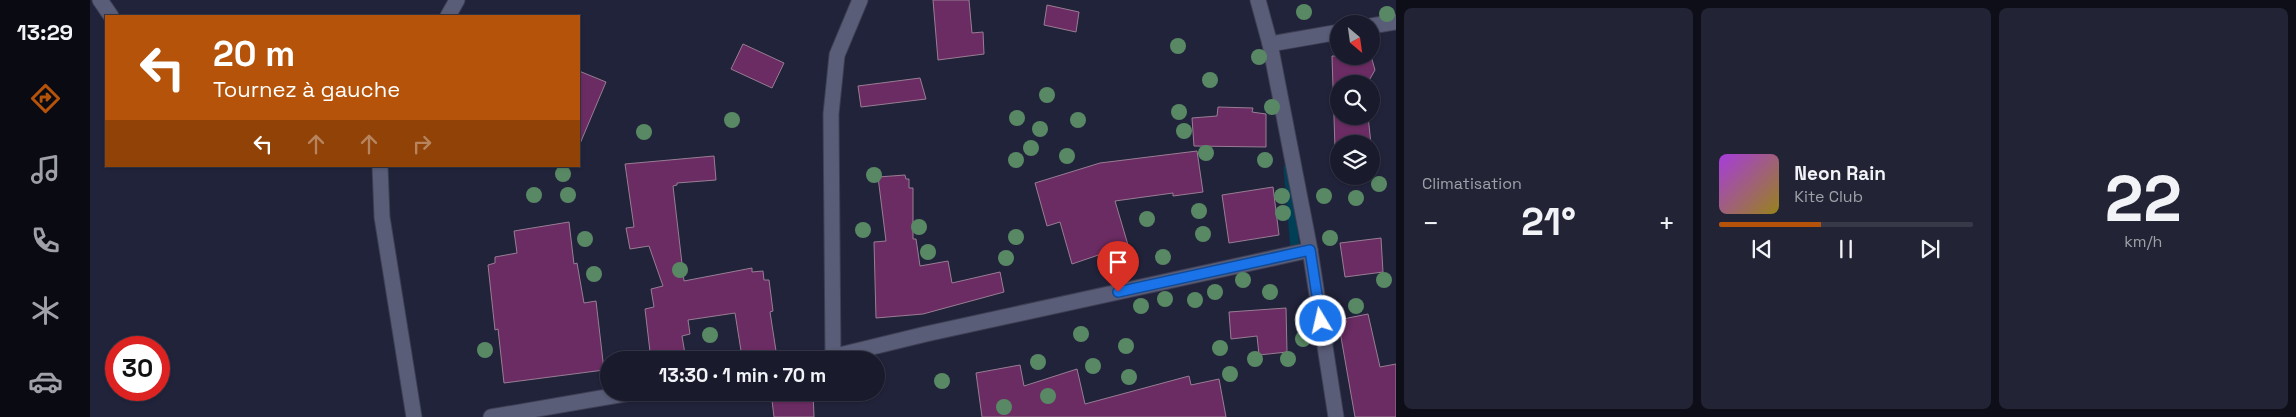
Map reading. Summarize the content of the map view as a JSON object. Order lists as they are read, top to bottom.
{
  "north": "bottom right",
  "page": {
    "tabs": "13:29",
    "tile": [
      "Climatisation",
      ["22", "km/h"]
    ],
    "turn": ["20 m", "Tournez à gauche"],
    "song": ["Neon Rain", "Kite Club"],
    "heat": ["−", "21°", "+"],
    "limit": "30",
    "trip": "13:30 · 1 min · 70 m"
  }
}
